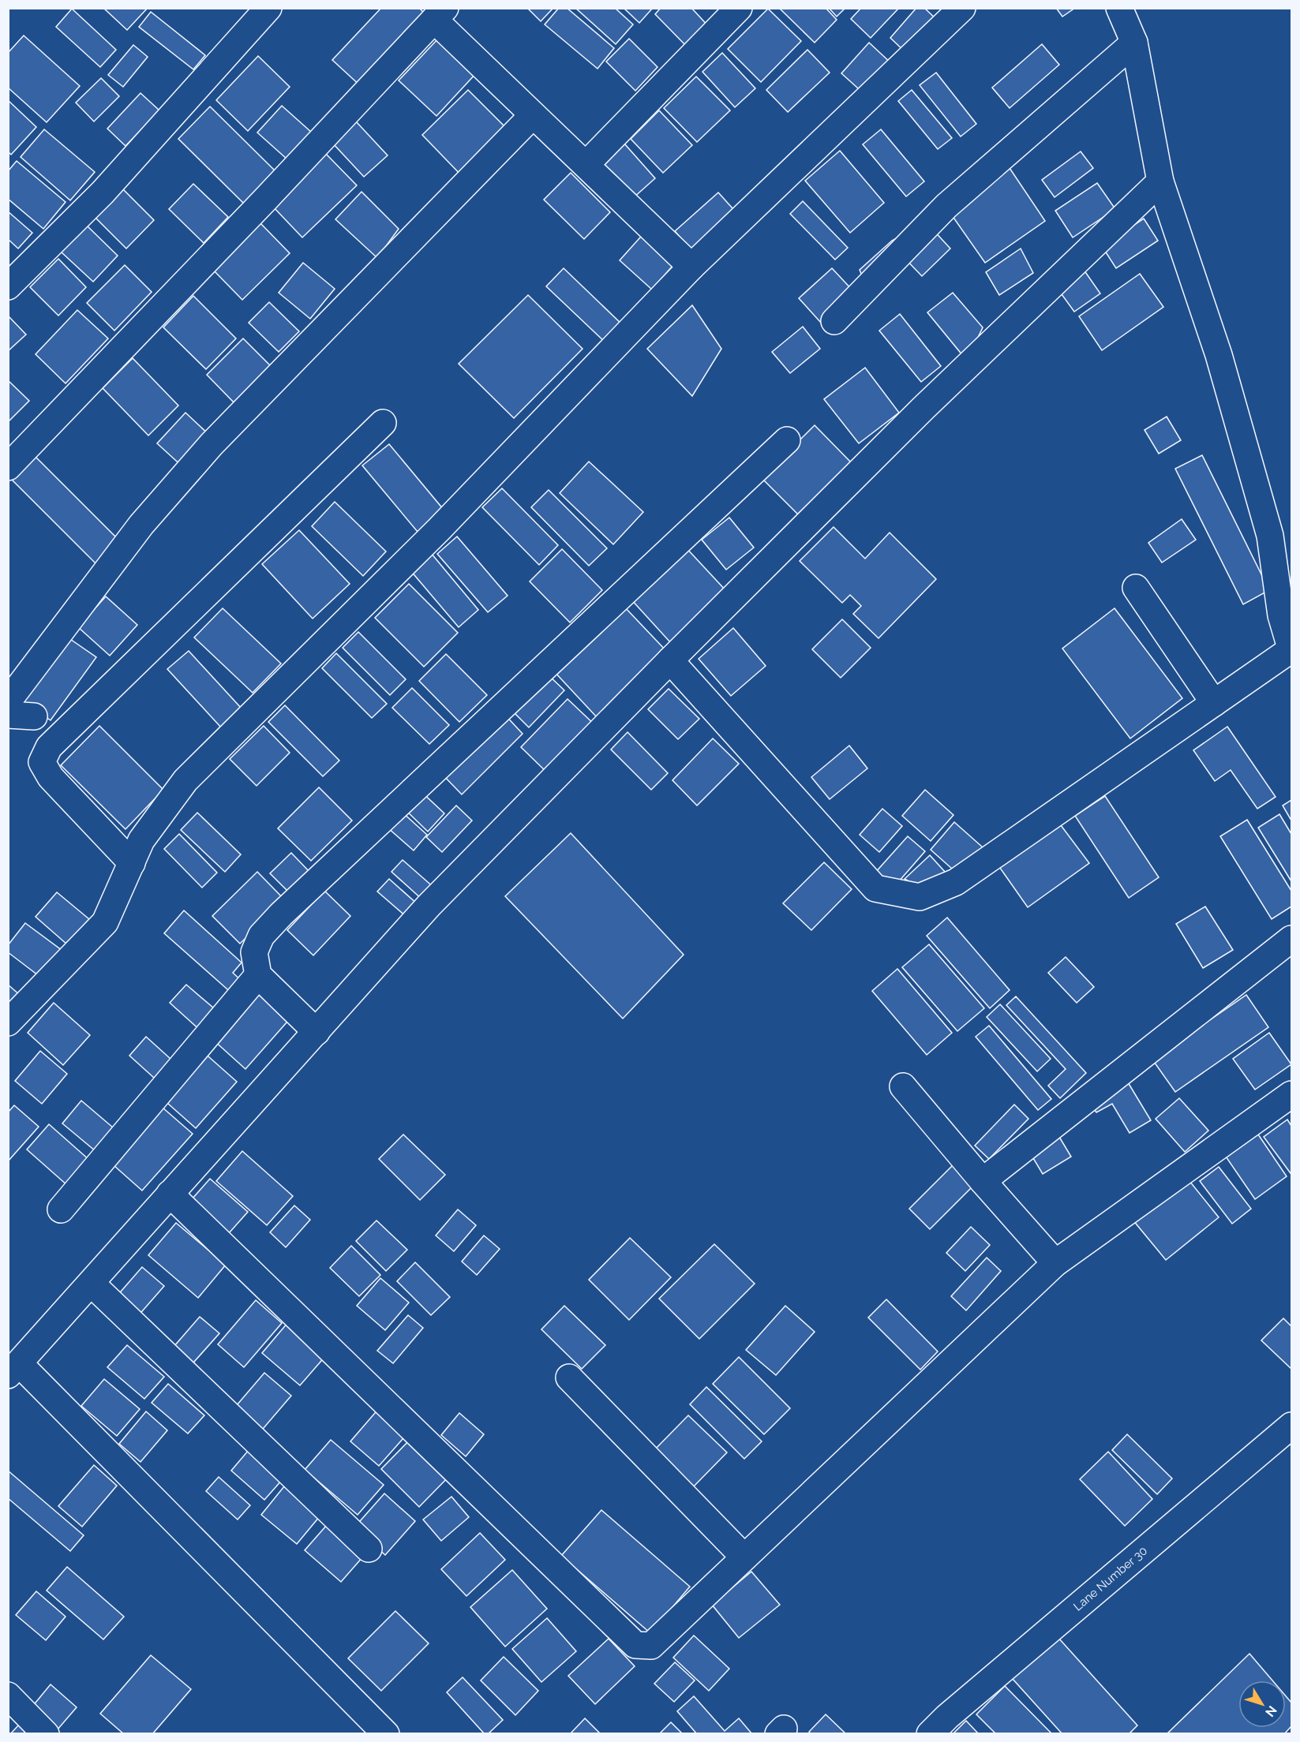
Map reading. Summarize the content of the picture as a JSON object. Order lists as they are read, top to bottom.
{
  "streets": {
    "street": ["Lane Number 30"]
  },
  "north": "bottom right"
}
